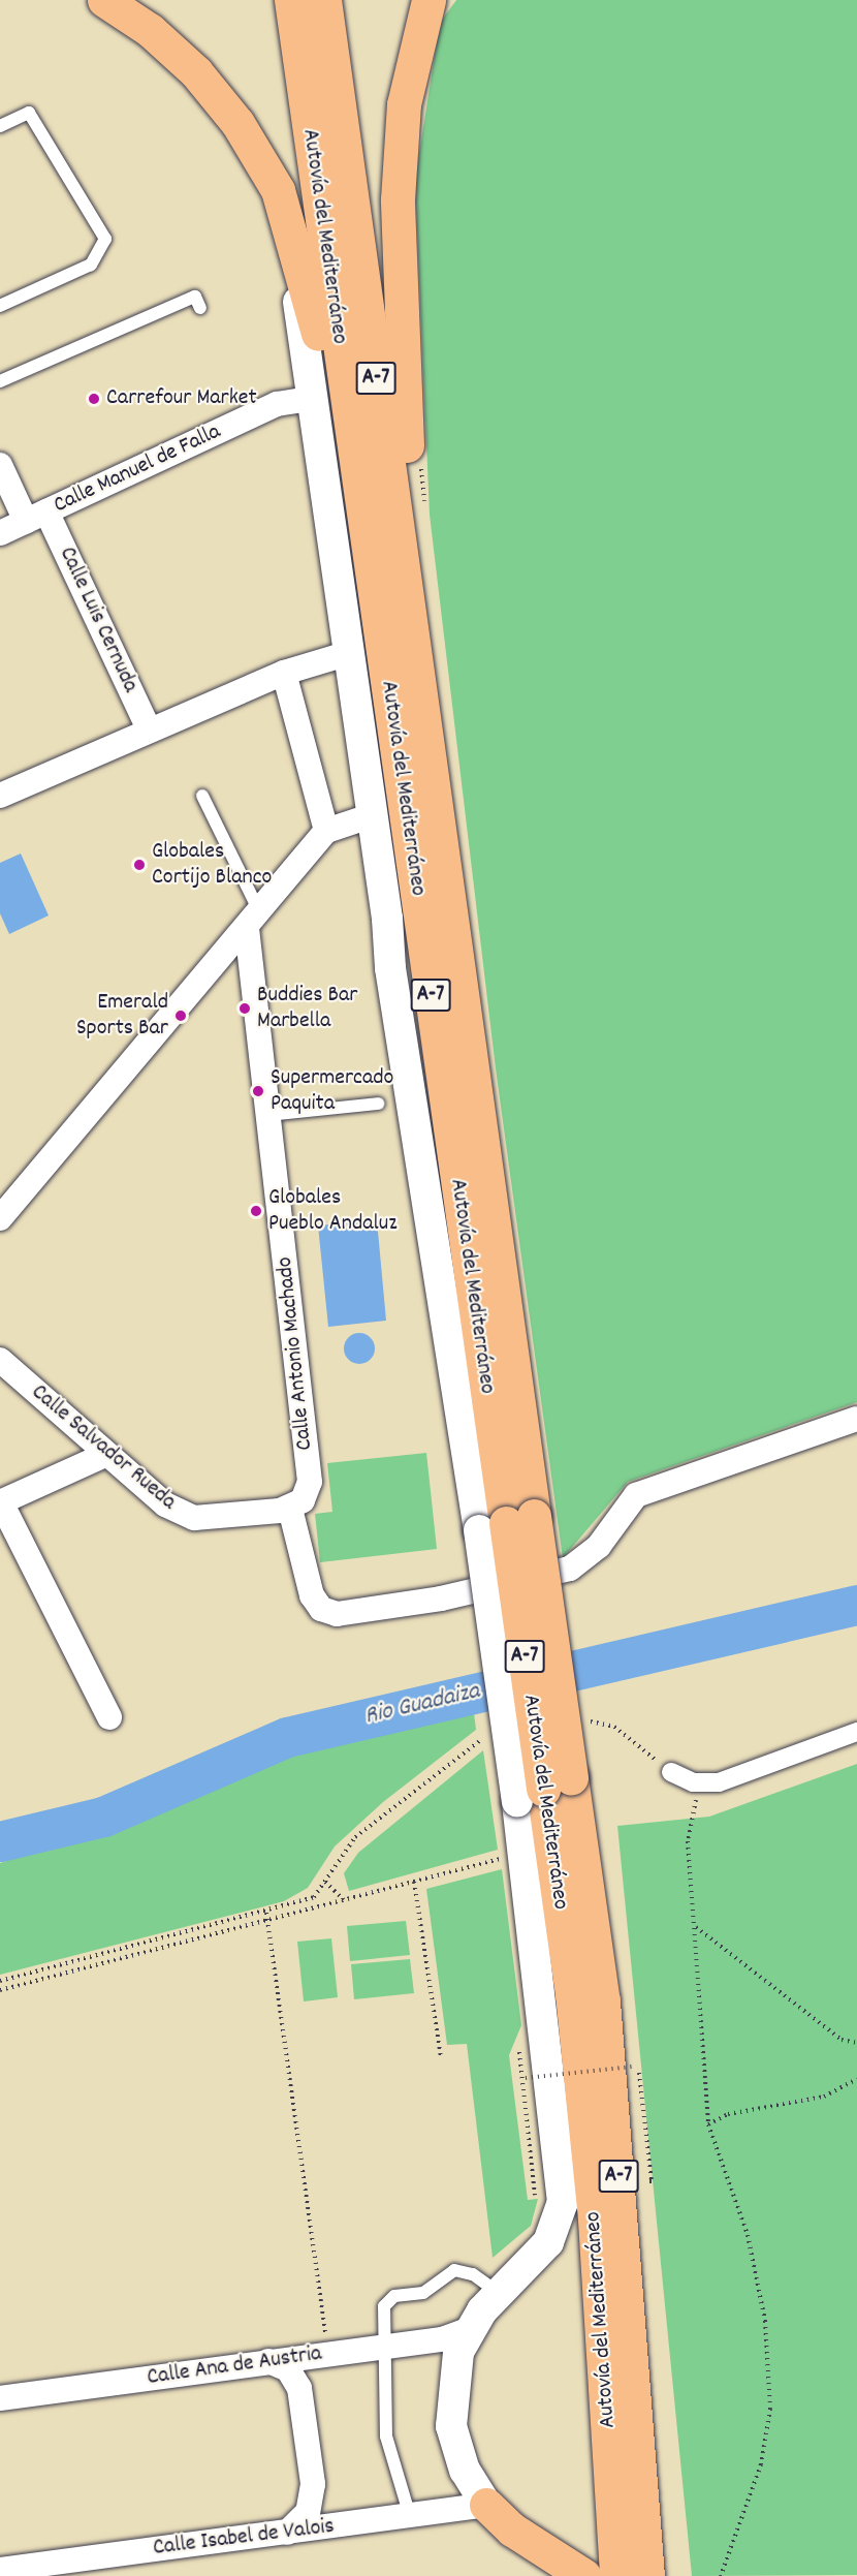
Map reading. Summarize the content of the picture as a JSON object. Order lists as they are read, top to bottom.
{
  "streets": {
    "main road": ["Autovía del Mediterráneo", "A-7"],
    "street": [
      "Calle Manuel de Falla",
      "Calle Luis Cernuda",
      "Calle Antonio Machado",
      "Calle Salvador Rueda",
      "Calle Ana de Austria",
      "Calle Isabel de Valois"
    ]
  },
  "crossings": [
    ["Calle Manuel de Falla", "Calle Luis Cernuda"],
    ["Calle Antonio Machado", "Calle Salvador Rueda"]
  ],
  "water": ["Rio Guadaiza"],
  "places": [
    "Carrefour Market",
    "Globales Cortijo Blanco",
    "Buddies Bar Marbella",
    "Emerald Sports Bar",
    "Supermercado Paquita",
    "Globales Pueblo Andaluz"
  ]
}
